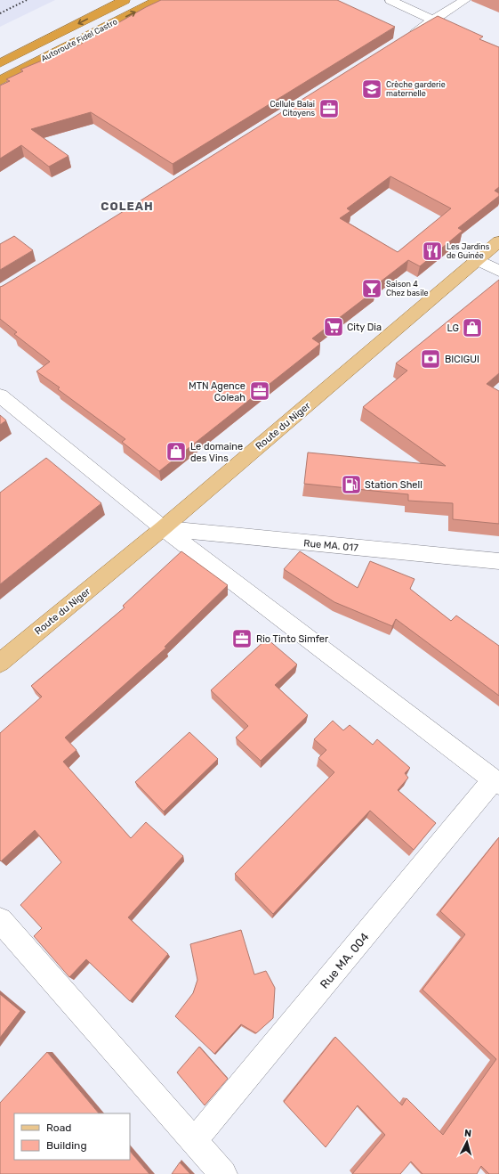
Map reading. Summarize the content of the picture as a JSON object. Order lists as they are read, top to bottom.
{
  "streets": {
    "highway": ["Autoroute Fidel Castro"],
    "main road": ["Route du Niger"],
    "street": ["Rue MA. 017", "Rue MA. 004"]
  },
  "crossings": [
    ["Route du Niger", "Rue MA. 017"]
  ],
  "districts": ["COLEAH"],
  "places": {
    "school or university": ["Crèche garderie maternelle"],
    "office": ["Cellule Balai Citoyens", "MTN Agence Coleah", "Rio Tinto Simfer"],
    "restaurant": ["Les Jardins de Guinée"],
    "bar": ["Saison 4 Chez basile"],
    "supermarket": ["City Dia"],
    "shop": ["LG", "Le domaine des Vins"],
    "bank": ["BICIGUI"],
    "fuel station": ["Station Shell"]
  },
  "legend": ["Road", "Building"],
  "north": "top"
}
